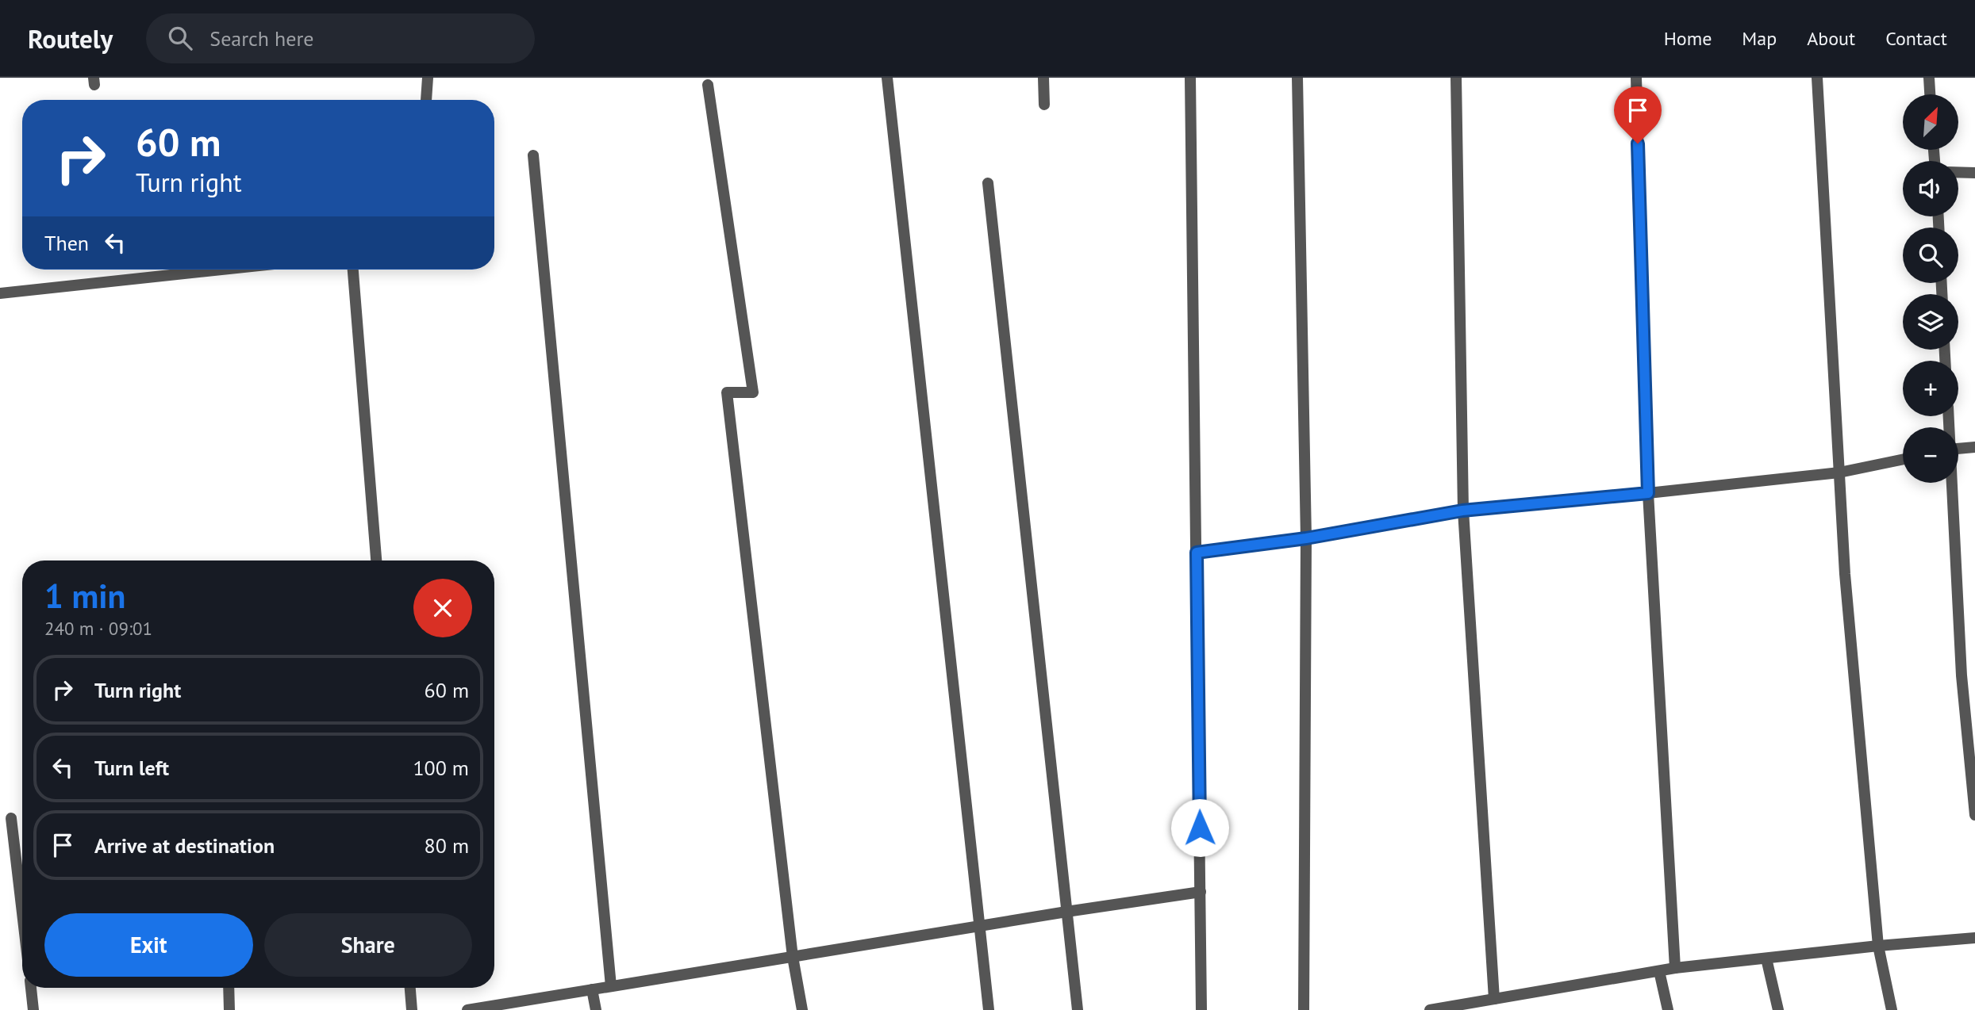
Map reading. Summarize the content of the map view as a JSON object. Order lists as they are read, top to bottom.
{
  "north": "top right",
  "page": {
    "header": "Routely",
    "search": "Search here",
    "nav": [
      "Home",
      "Map",
      "About",
      "Contact"
    ],
    "map_buttons": ["+", "−"],
    "turn": ["60 m", "Turn right"],
    "then": "Then",
    "heading": ["1 min", "240 m · 09:01"],
    "list": [
      {
        "name": "Turn right",
        "value": "60 m"
      },
      {
        "name": "Turn left",
        "value": "100 m"
      },
      {
        "name": "Arrive at destination",
        "value": "80 m"
      }
    ],
    "buttons": ["Exit", "Share"]
  }
}
